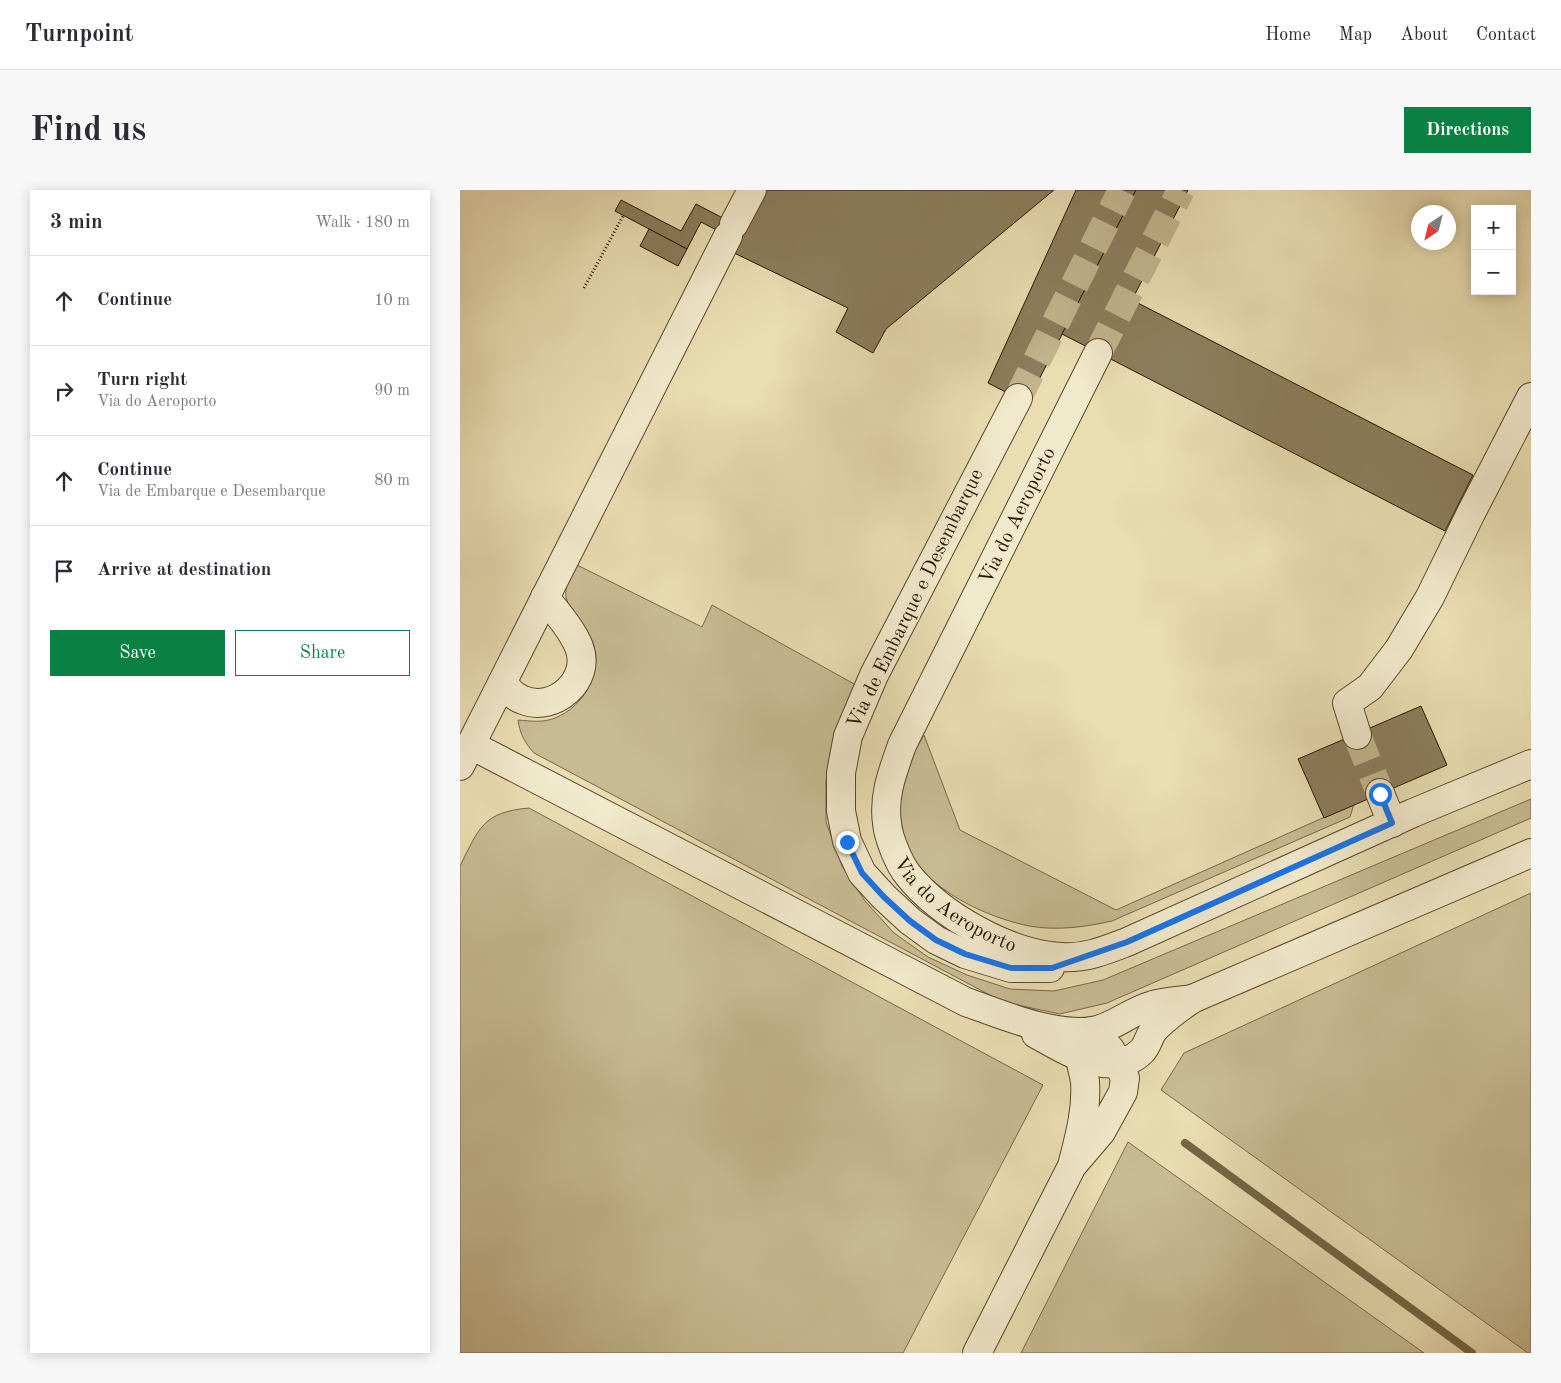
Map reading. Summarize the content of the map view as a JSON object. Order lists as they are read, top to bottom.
{
  "streets": {
    "street": ["Via do Aeroporto", "Via de Embarque e Desembarque"]
  },
  "crossings": [
    ["Via do Aeroporto", "Via de Embarque e Desembarque"]
  ],
  "north": "bottom left",
  "page": {
    "header": "Turnpoint",
    "nav": [
      "Home",
      "Map",
      "About",
      "Contact"
    ],
    "buttons": [
      "Directions",
      ["Save", "Share"]
    ],
    "title": "Find us",
    "heading": ["3 min", "Walk · 180 m"],
    "map_buttons": ["+", "−"],
    "list": [
      ["Continue", "10 m"],
      ["Turn right", "Via do Aeroporto", "90 m"],
      ["Continue", "Via de Embarque e Desembarque", "80 m"],
      "Arrive at destination"
    ]
  }
}
